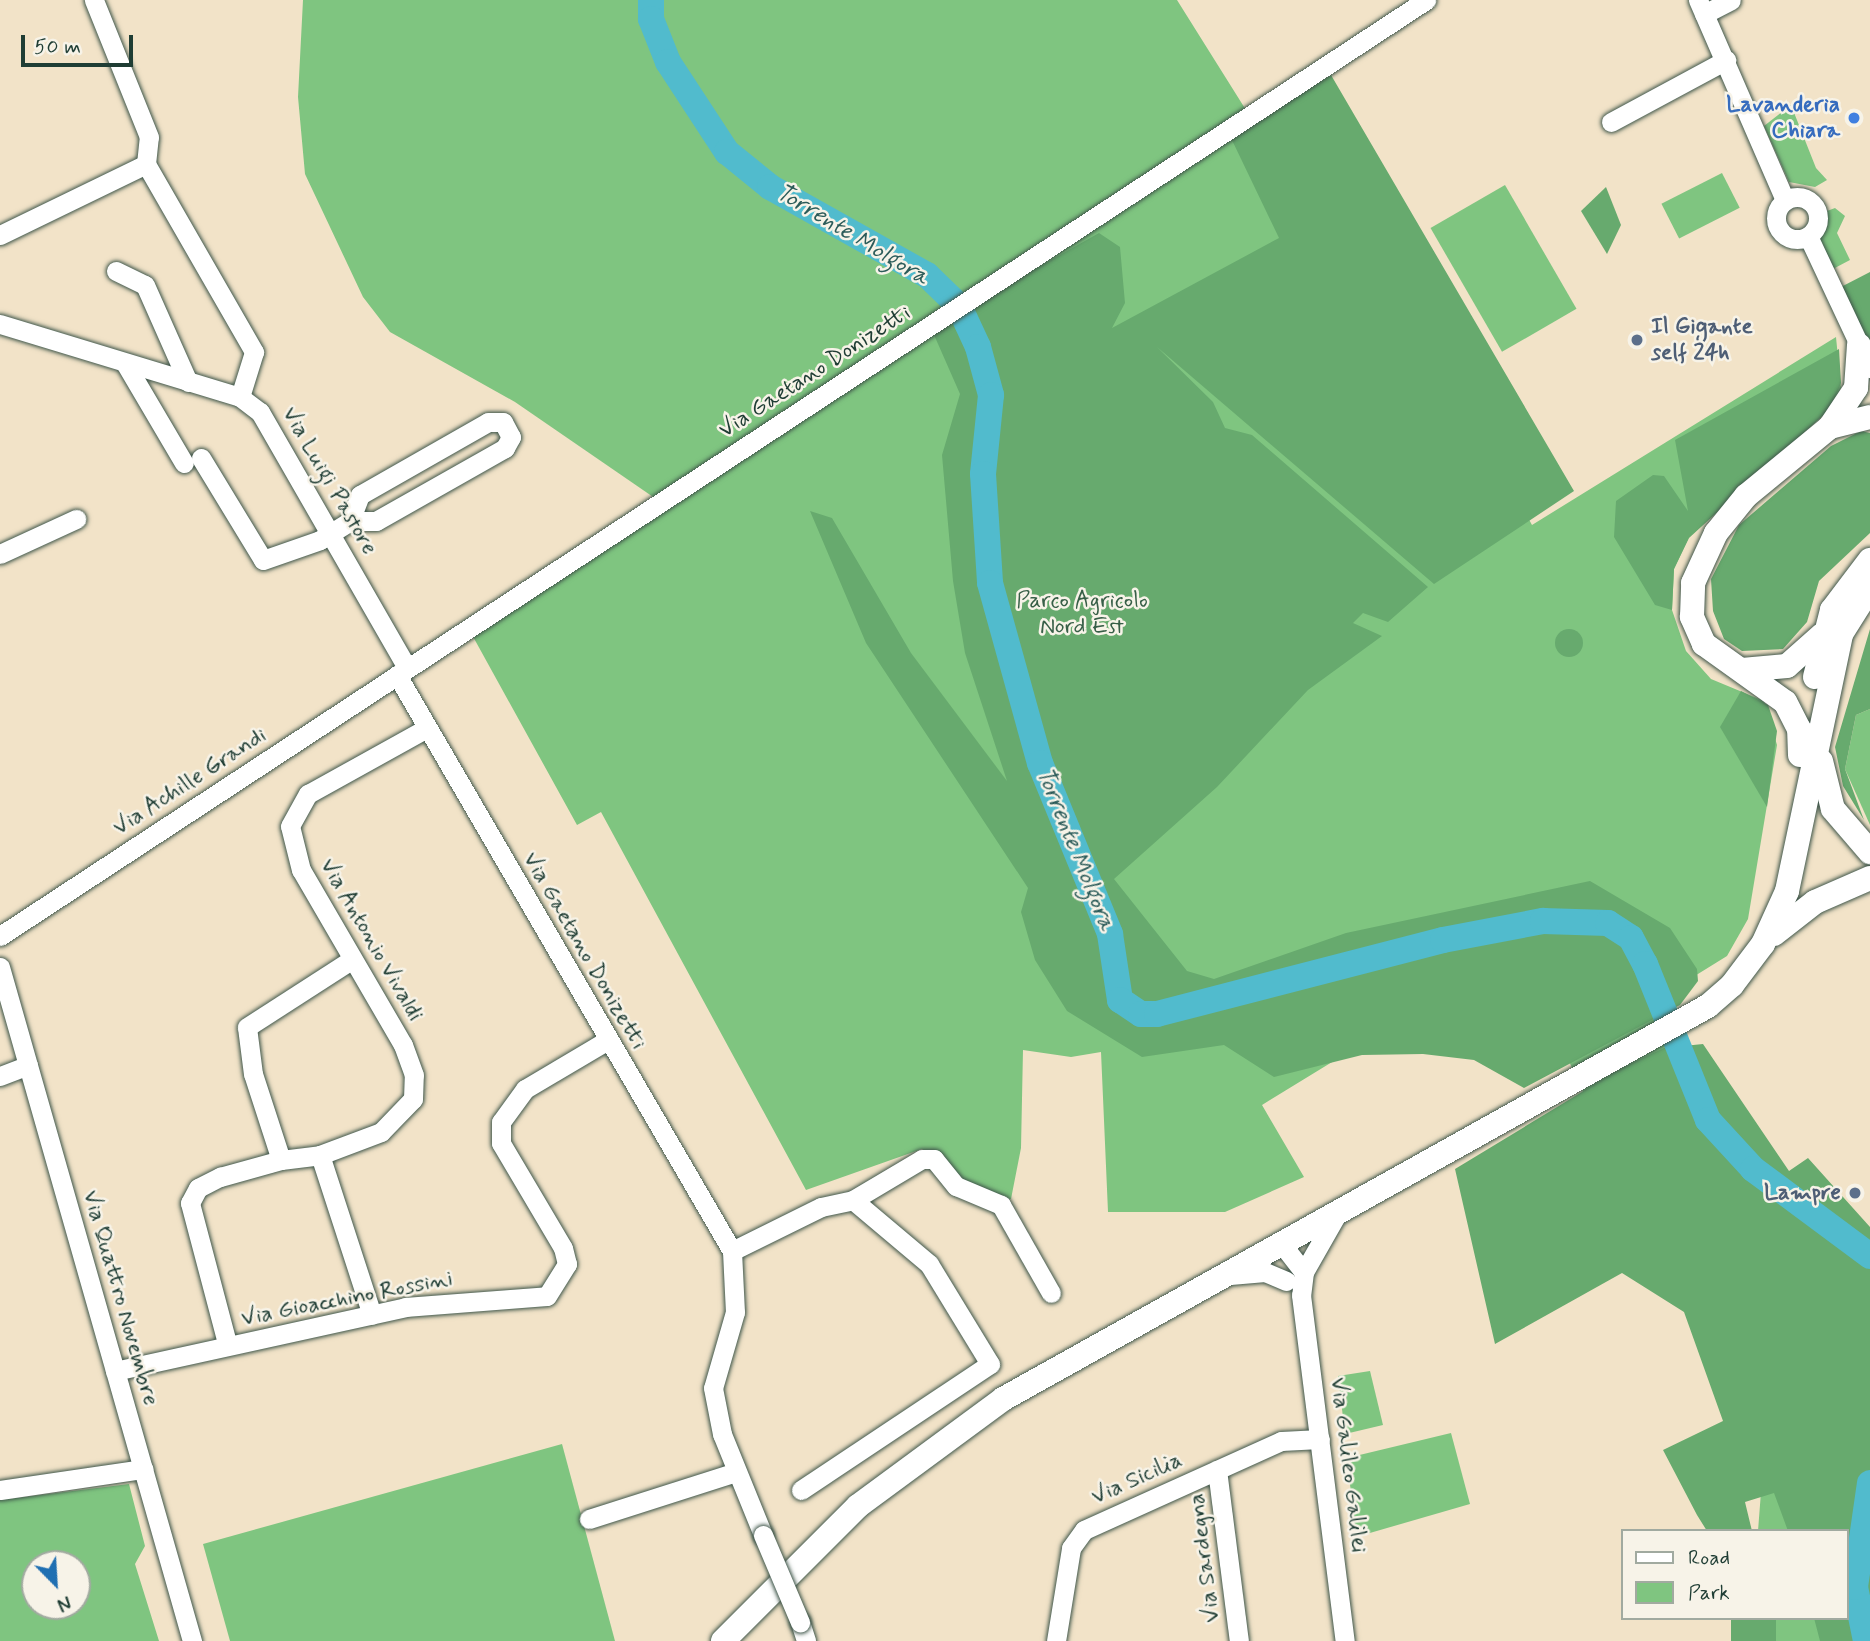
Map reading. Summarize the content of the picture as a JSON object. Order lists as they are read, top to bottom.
{
  "streets": {
    "street": [
      "Via Gaetano Donizetti",
      "Via Luigi Pastore",
      "Via Achille Grandi",
      "Via Antonio Vivaldi",
      "Via Quattro Novembre",
      "Via Gioacchino Rossini",
      "Via Galileo Galilei",
      "Via Sicilia",
      "Via Sardegna"
    ]
  },
  "crossings": [
    ["Via Gaetano Donizetti", "Via Luigi Pastore"],
    ["Via Gaetano Donizetti", "Via Achille Grandi"],
    ["Via Gaetano Donizetti", "Via Antonio Vivaldi"],
    ["Via Gaetano Donizetti", "Via Gioacchino Rossini"],
    ["Via Luigi Pastore", "Via Achille Grandi"],
    ["Via Antonio Vivaldi", "Via Gioacchino Rossini"],
    ["Via Quattro Novembre", "Via Gioacchino Rossini"],
    ["Via Galileo Galilei", "Via Sicilia"],
    ["Via Sicilia", "Via Sardegna"]
  ],
  "water": ["Torrente Molgora"],
  "parks": ["Parco Agricolo Nord Est"],
  "places": ["Lavanderia Chiara", "Il Gigante self 24h", "Lampre"],
  "legend": ["Road", "Park"],
  "scale_bar": "50 m",
  "north": "bottom right"
}
